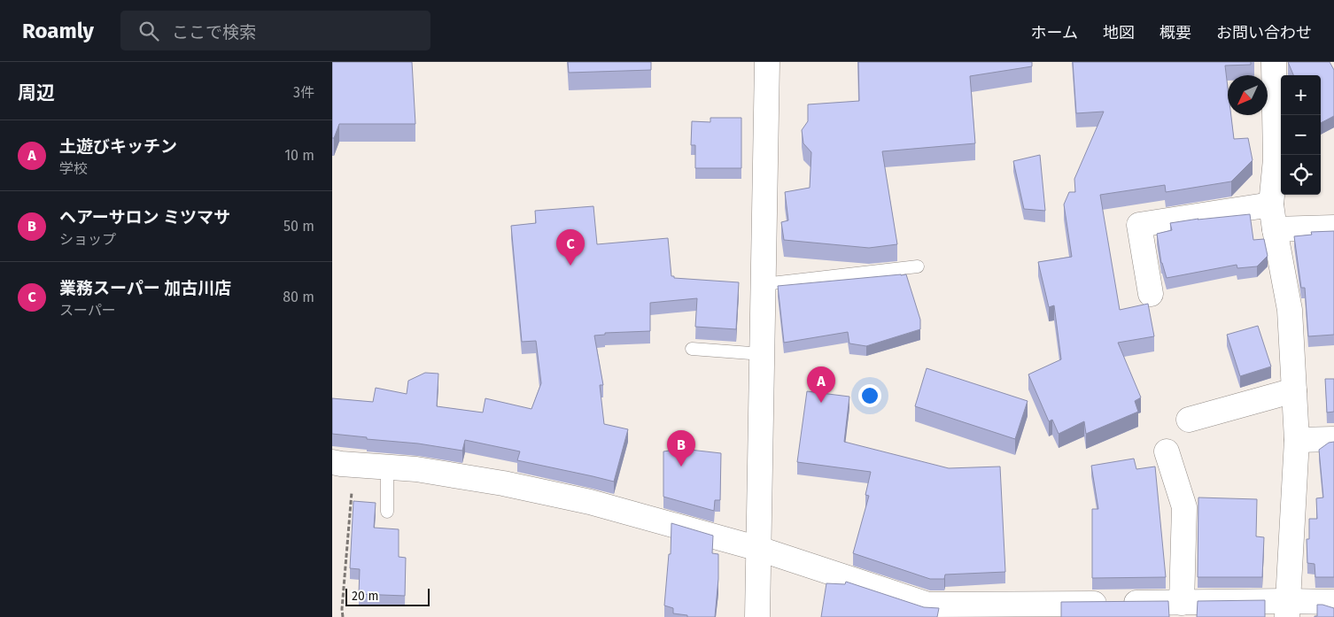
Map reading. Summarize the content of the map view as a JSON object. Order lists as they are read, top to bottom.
{
  "scale_bar": "20 m",
  "north": "bottom left",
  "page": {
    "header": "Roamly",
    "search": "ここで検索",
    "nav": [
      "ホーム",
      "地図",
      "概要",
      "お問い合わせ"
    ],
    "heading": ["周辺", "3件"],
    "map_buttons": ["+", "−"],
    "list": [
      {
        "mark": "A",
        "name": "土遊びキッチン",
        "note": "学校",
        "value": "10 m"
      },
      {
        "mark": "B",
        "name": "ヘアーサロン ミツマサ",
        "note": "ショップ",
        "value": "50 m"
      },
      {
        "mark": "C",
        "name": "業務スーパー 加古川店",
        "note": "スーパー",
        "value": "80 m"
      }
    ],
    "pins": ["C", "A", "B"],
    "scale": "20 m"
  }
}
